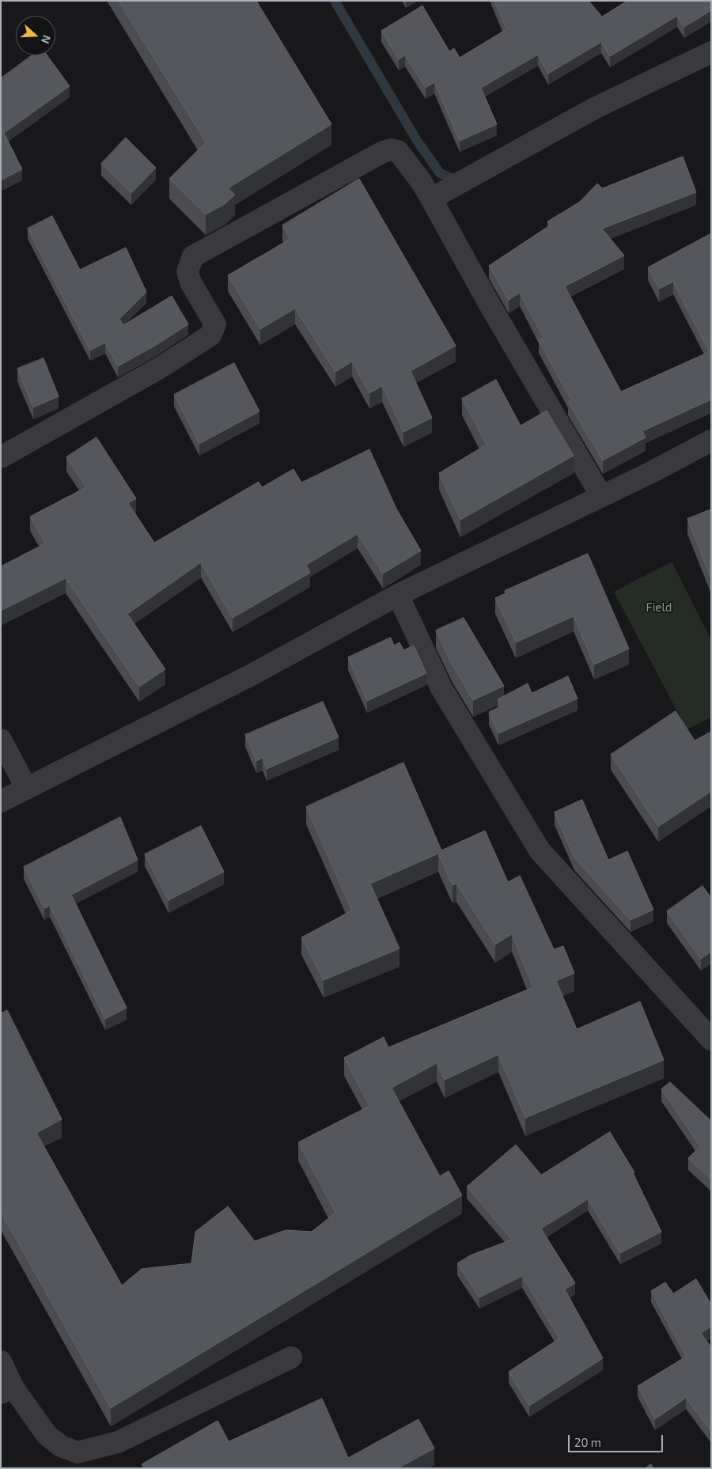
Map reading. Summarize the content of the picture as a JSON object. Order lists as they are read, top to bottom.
{
  "parks": ["Field"],
  "scale_bar": "20 m",
  "north": "right"
}
